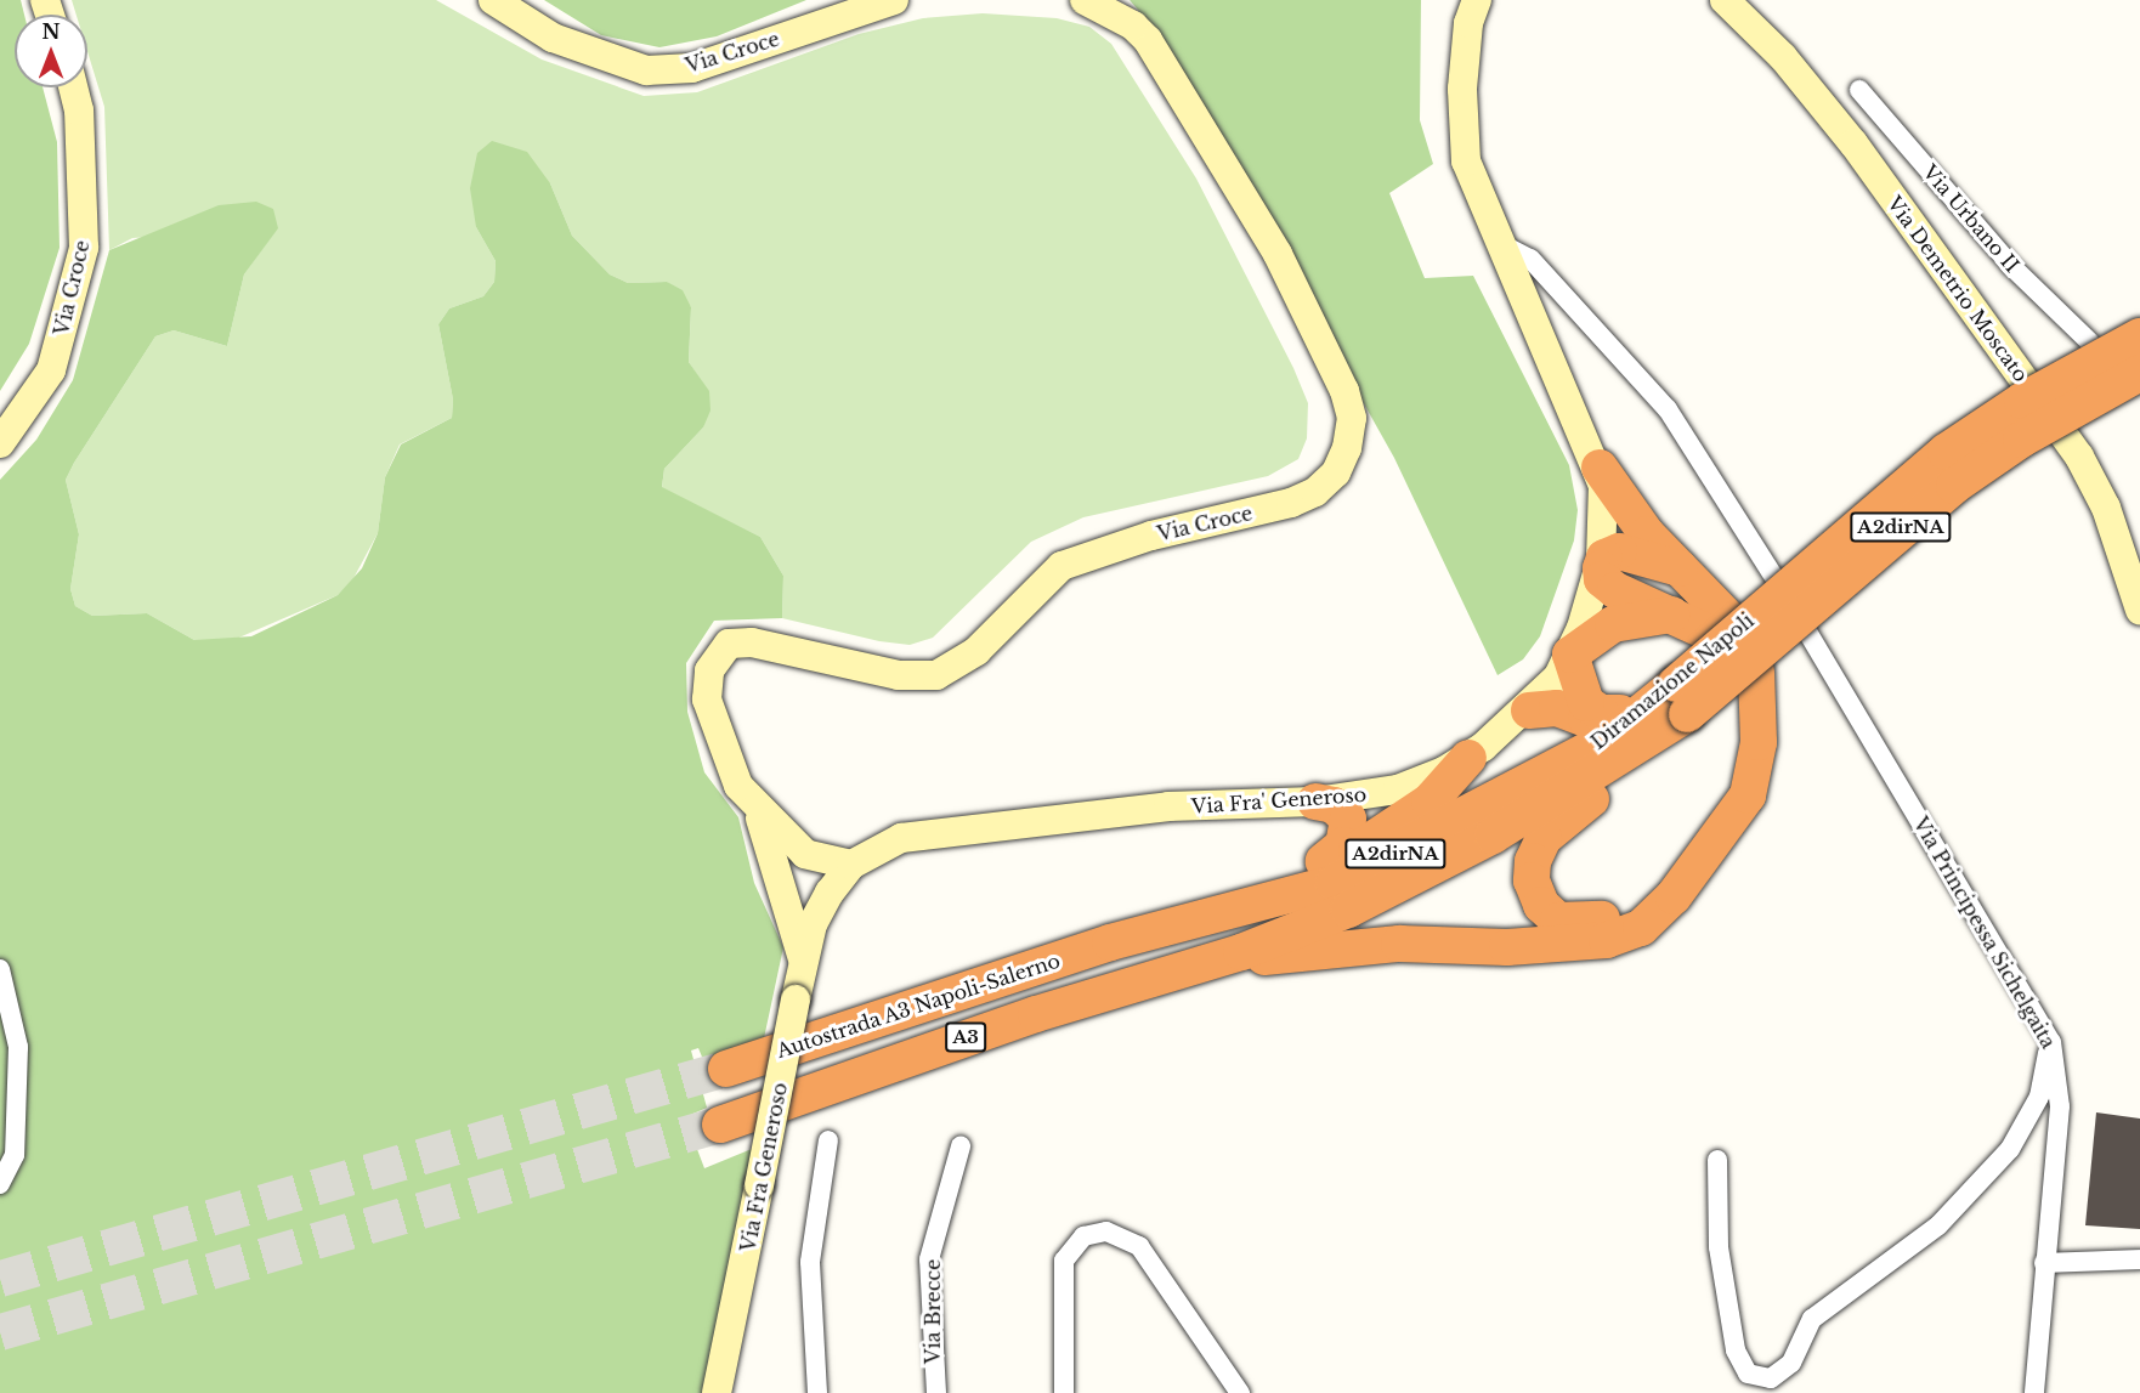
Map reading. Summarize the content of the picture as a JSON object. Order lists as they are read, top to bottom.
{
  "streets": {
    "highway": [
      "A2dirNA",
      "Diramazione Napoli",
      "Autostrada A3 Napoli-Salerno",
      "A3"
    ],
    "street": [
      "Via Croce",
      "Via Urbano II",
      "Via Demetrio Moscato",
      "Via Fra' Generoso",
      "Via Principessa Sichelgaita",
      "Via Fra Generoso",
      "Via Brecce"
    ]
  },
  "crossings": [
    ["Via Croce", "Via Fra' Generoso"],
    ["Via Croce", "Via Fra Generoso"],
    ["Diramazione Napoli", "Autostrada A3 Napoli-Salerno"],
    ["Diramazione Napoli", "A3"],
    ["Via Fra' Generoso", "Via Fra Generoso"]
  ],
  "north": "top"
}
